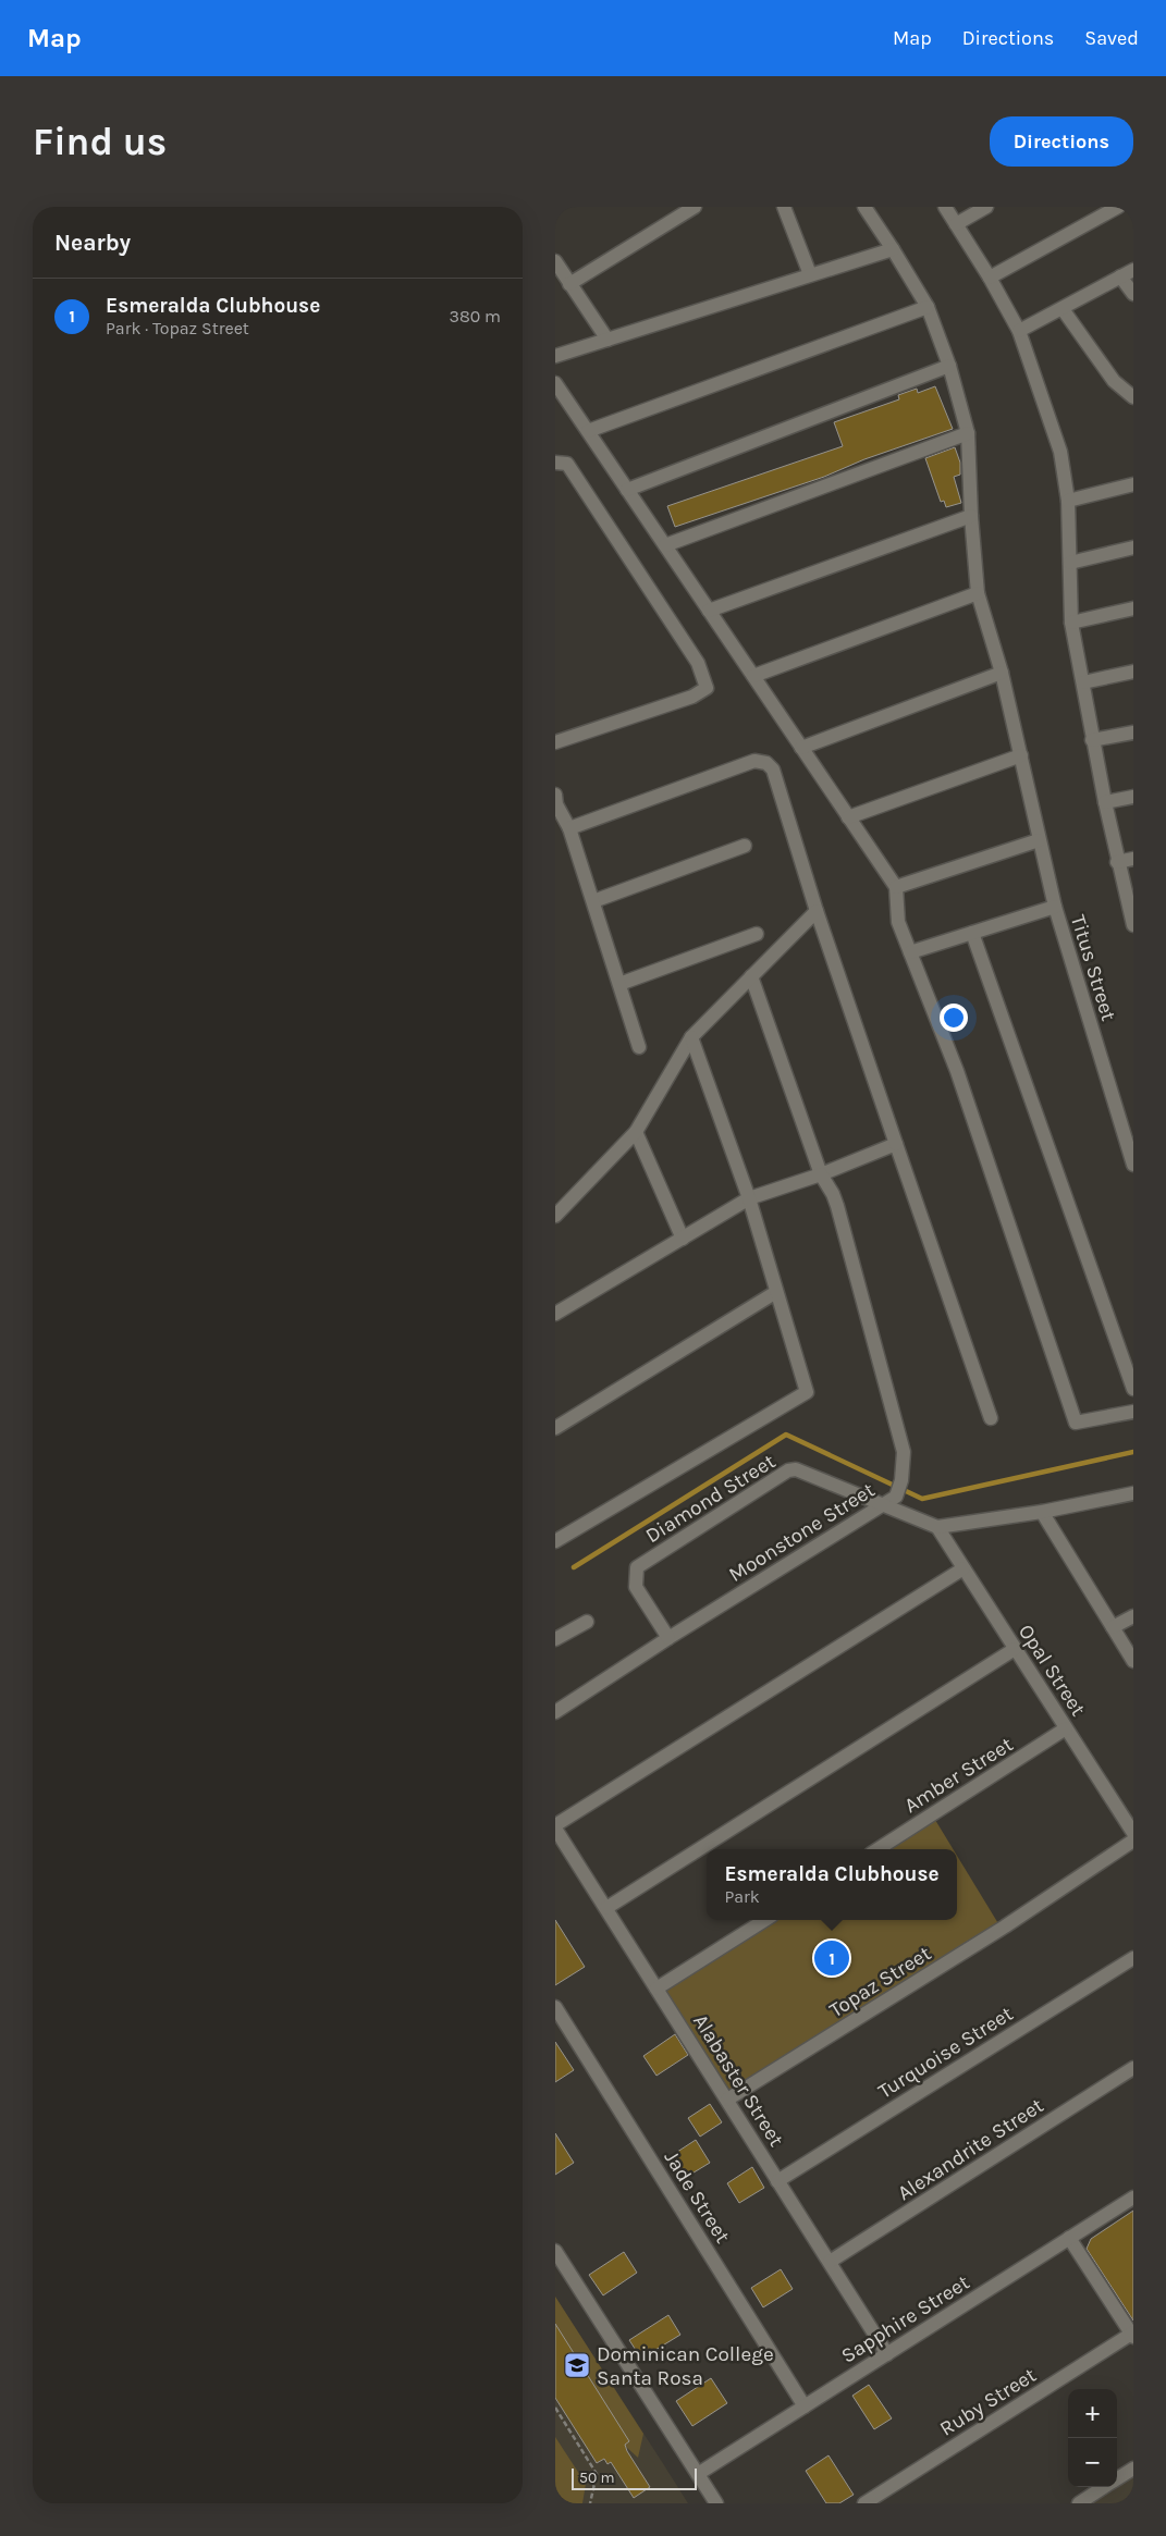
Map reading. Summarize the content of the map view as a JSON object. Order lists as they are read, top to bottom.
{
  "streets": {
    "street": [
      "Titus Street",
      "Diamond Street",
      "Moonstone Street",
      "Opal Street",
      "Amber Street",
      "Topaz Street",
      "Turquoise Street",
      "Alabaster Street",
      "Alexandrite Street",
      "Jade Street",
      "Sapphire Street",
      "Ruby Street"
    ]
  },
  "crossings": [
    ["Diamond Street", "Moonstone Street"],
    ["Diamond Street", "Opal Street"],
    ["Opal Street", "Amber Street"],
    ["Topaz Street", "Alabaster Street"],
    ["Turquoise Street", "Alabaster Street"],
    ["Alabaster Street", "Alexandrite Street"],
    ["Alabaster Street", "Sapphire Street"],
    ["Jade Street", "Sapphire Street"]
  ],
  "places": {
    "school or university": ["Dominican College Santa Rosa"]
  },
  "scale_bar": "50 m",
  "page": {
    "header": "Map",
    "nav": ["Map", "Directions", "Saved"],
    "buttons": "Directions",
    "title": "Find us",
    "heading": "Nearby",
    "list": [
      {
        "mark": "1",
        "name": "Esmeralda Clubhouse",
        "note": "Park · Topaz Street",
        "value": "380 m"
      }
    ],
    "popup": ["Esmeralda Clubhouse", "Park"],
    "pins": "1",
    "map_buttons": ["+", "−"],
    "scale": "50 m"
  }
}
